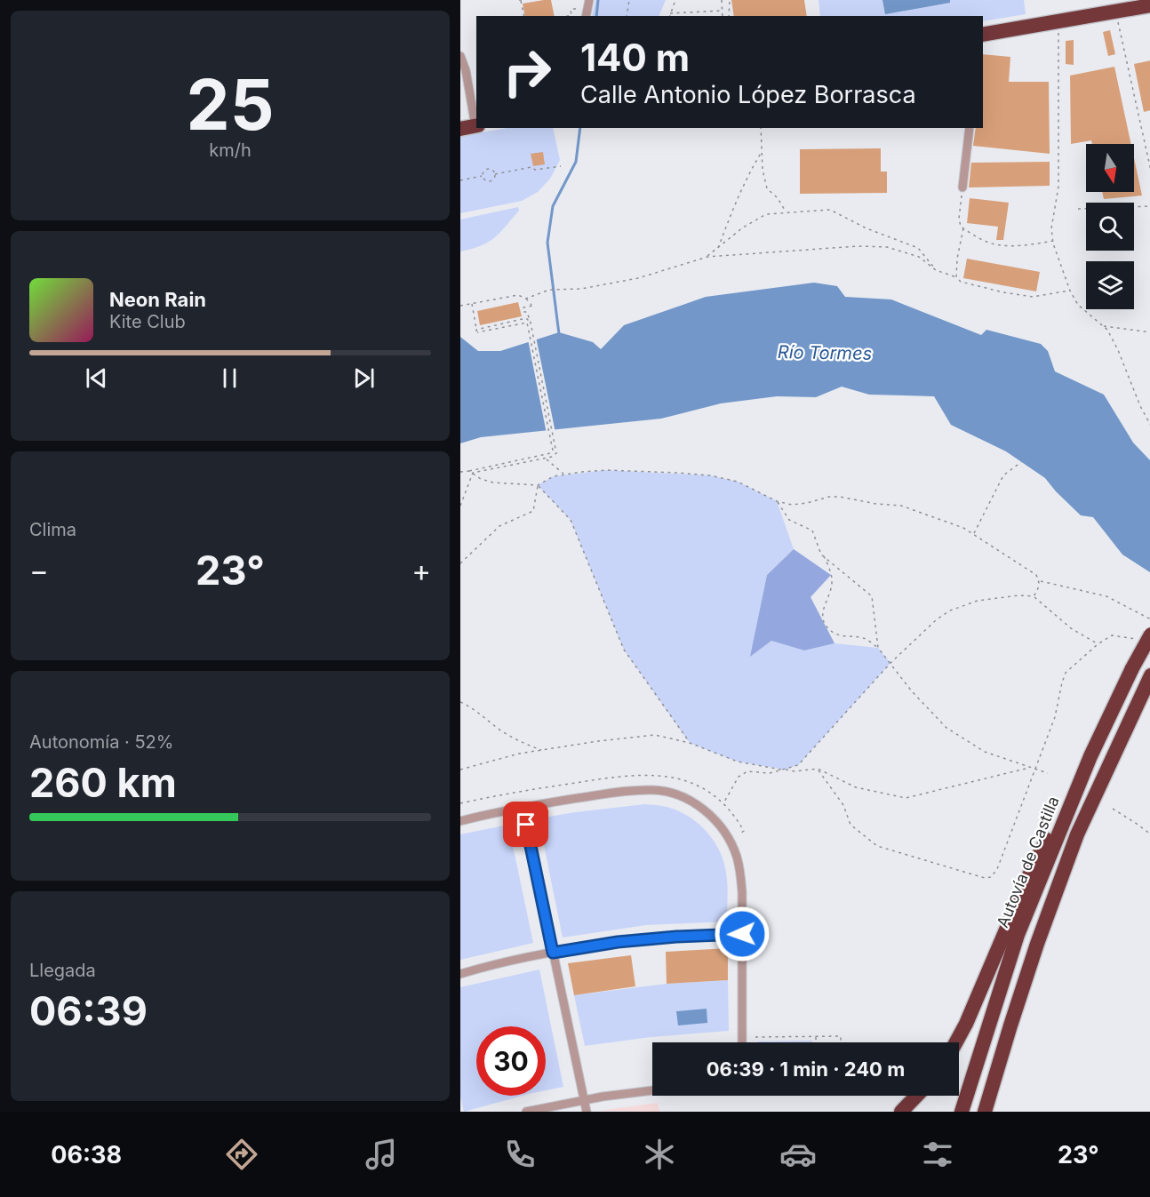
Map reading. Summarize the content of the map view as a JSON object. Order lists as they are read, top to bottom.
{
  "streets": {
    "highway": ["Autovía de Castilla"]
  },
  "water": ["Río Tormes"],
  "north": "bottom",
  "page": {
    "tile": [
      ["25", "km/h"],
      "Clima",
      ["Autonomía · 52%", "260 km"],
      ["Llegada", "06:39"]
    ],
    "turn": ["140 m", "Calle Antonio López Borrasca"],
    "song": ["Neon Rain", "Kite Club"],
    "heat": ["−", "23°", "+"],
    "limit": "30",
    "trip": "06:39 · 1 min · 240 m",
    "tabs": ["06:38", "23°"]
  }
}
